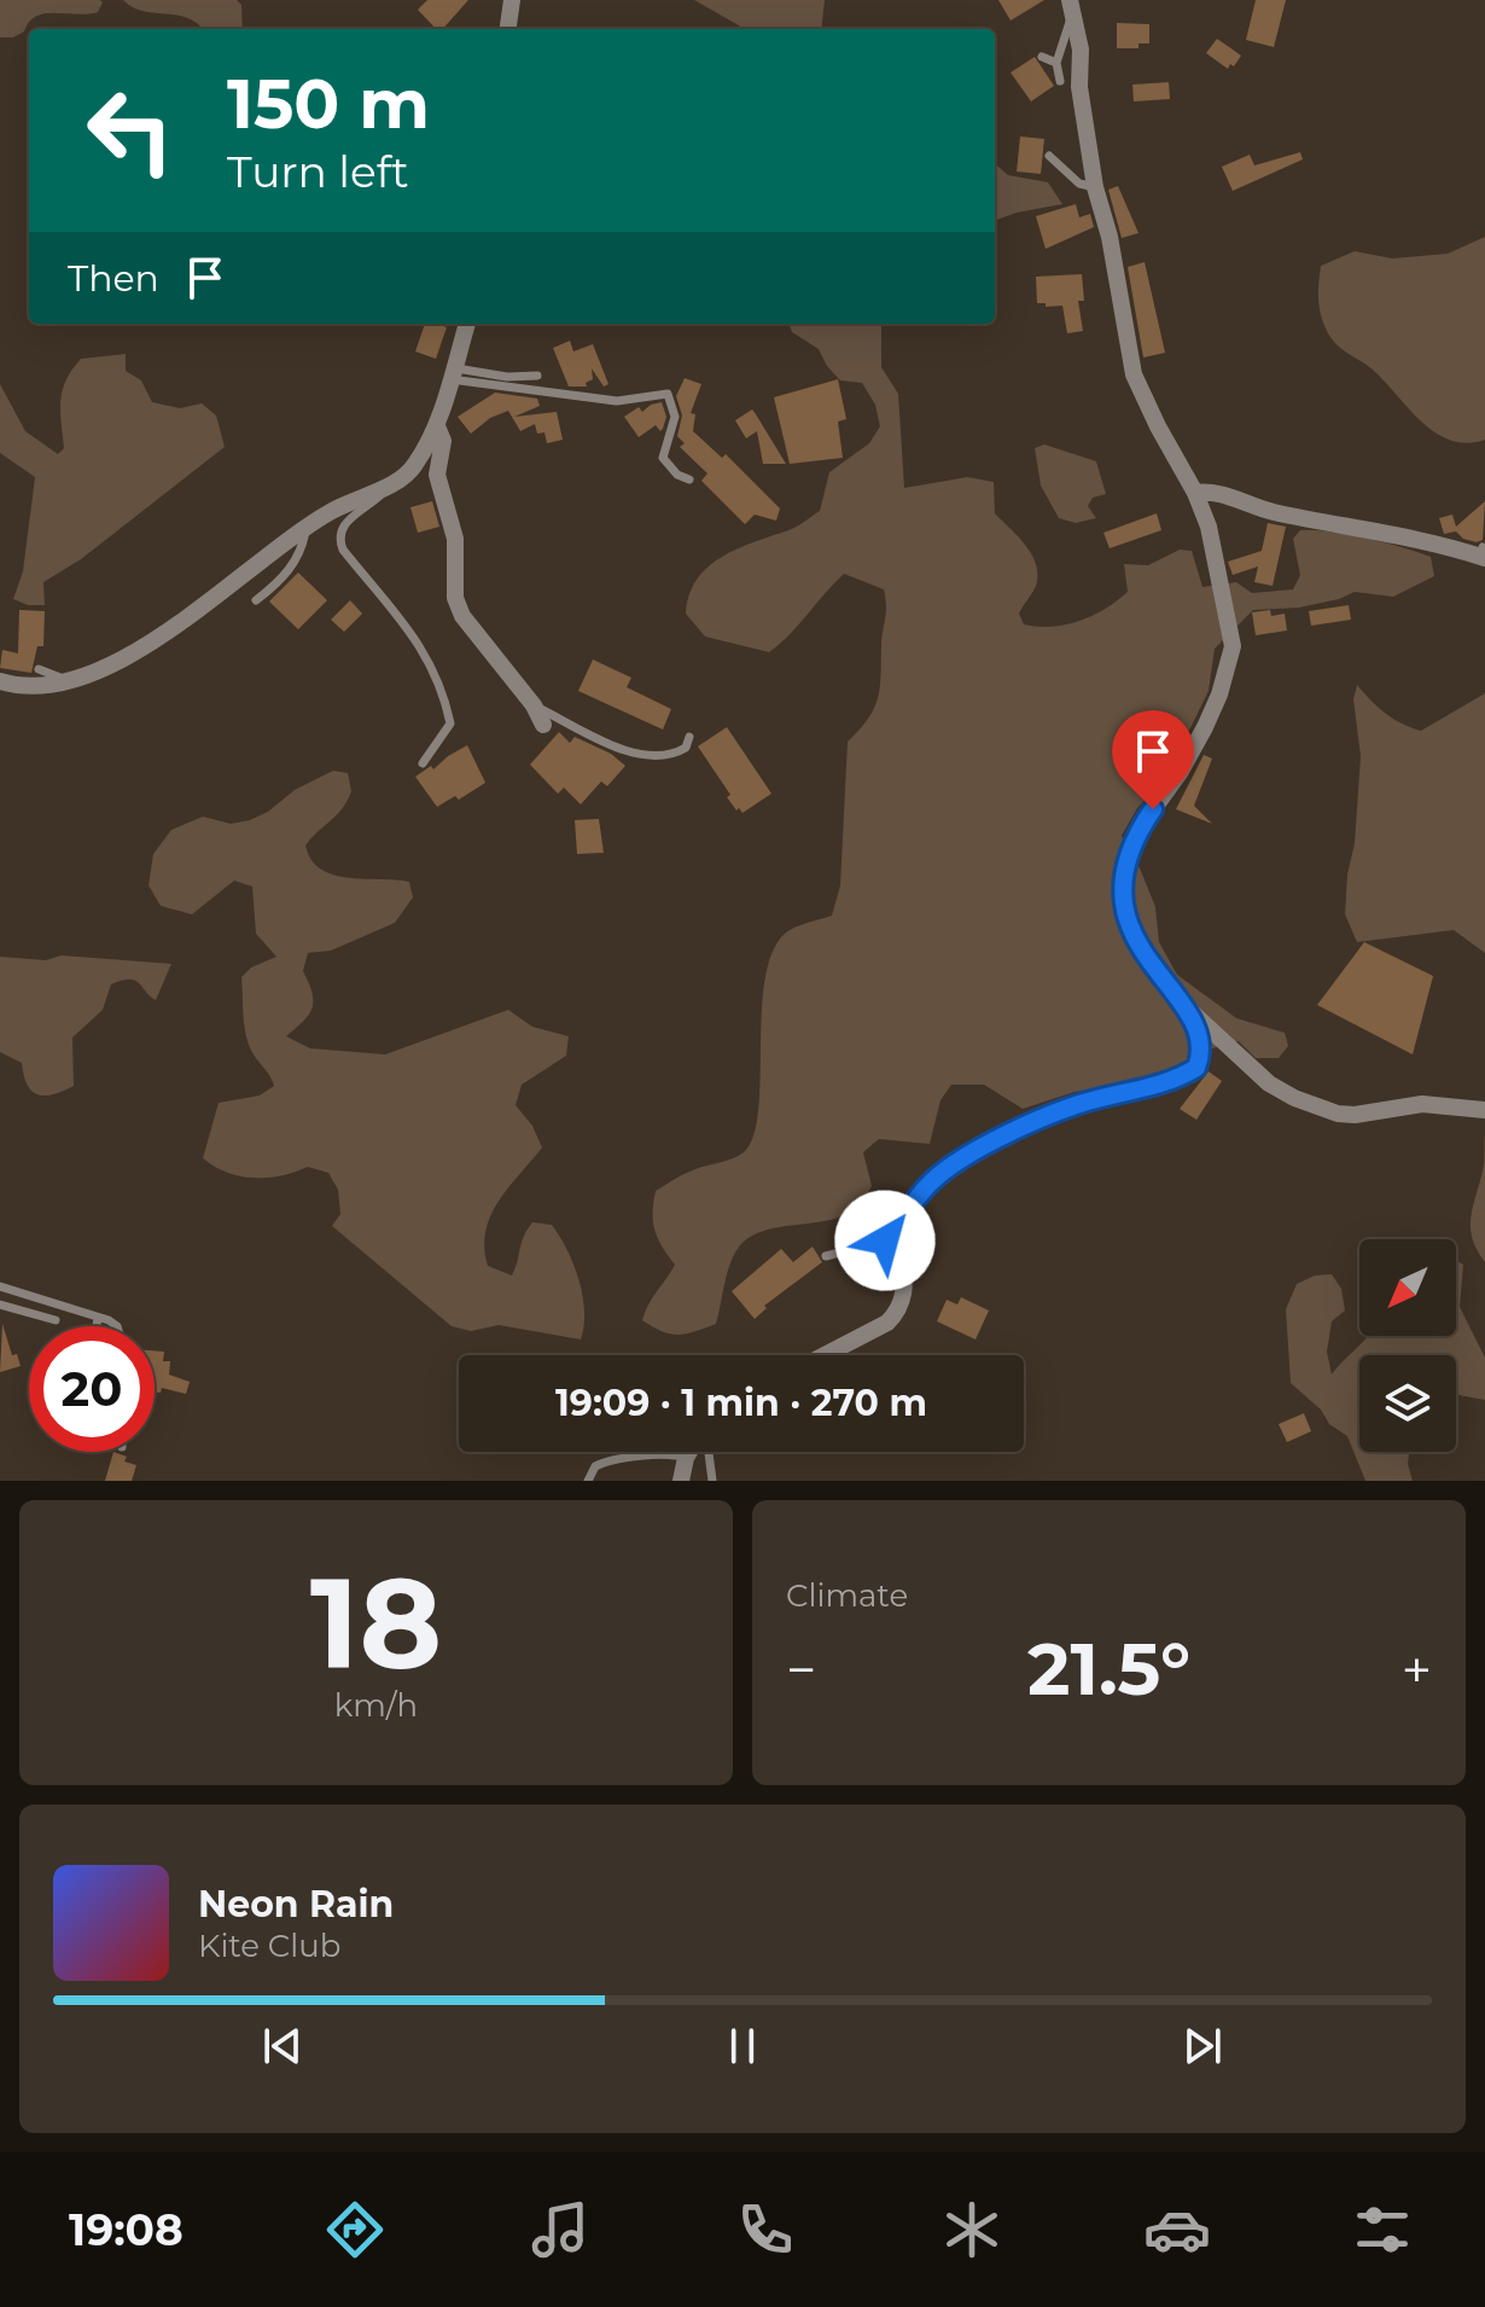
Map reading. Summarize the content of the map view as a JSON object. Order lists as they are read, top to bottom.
{
  "north": "bottom left",
  "page": {
    "turn": ["150 m", "Turn left"],
    "then": "Then",
    "limit": "20",
    "trip": "19:09 · 1 min · 270 m",
    "tile": [
      ["18", "km/h"],
      "Climate"
    ],
    "heat": ["−", "21.5°", "+"],
    "song": ["Neon Rain", "Kite Club"],
    "tabs": "19:08"
  }
}
